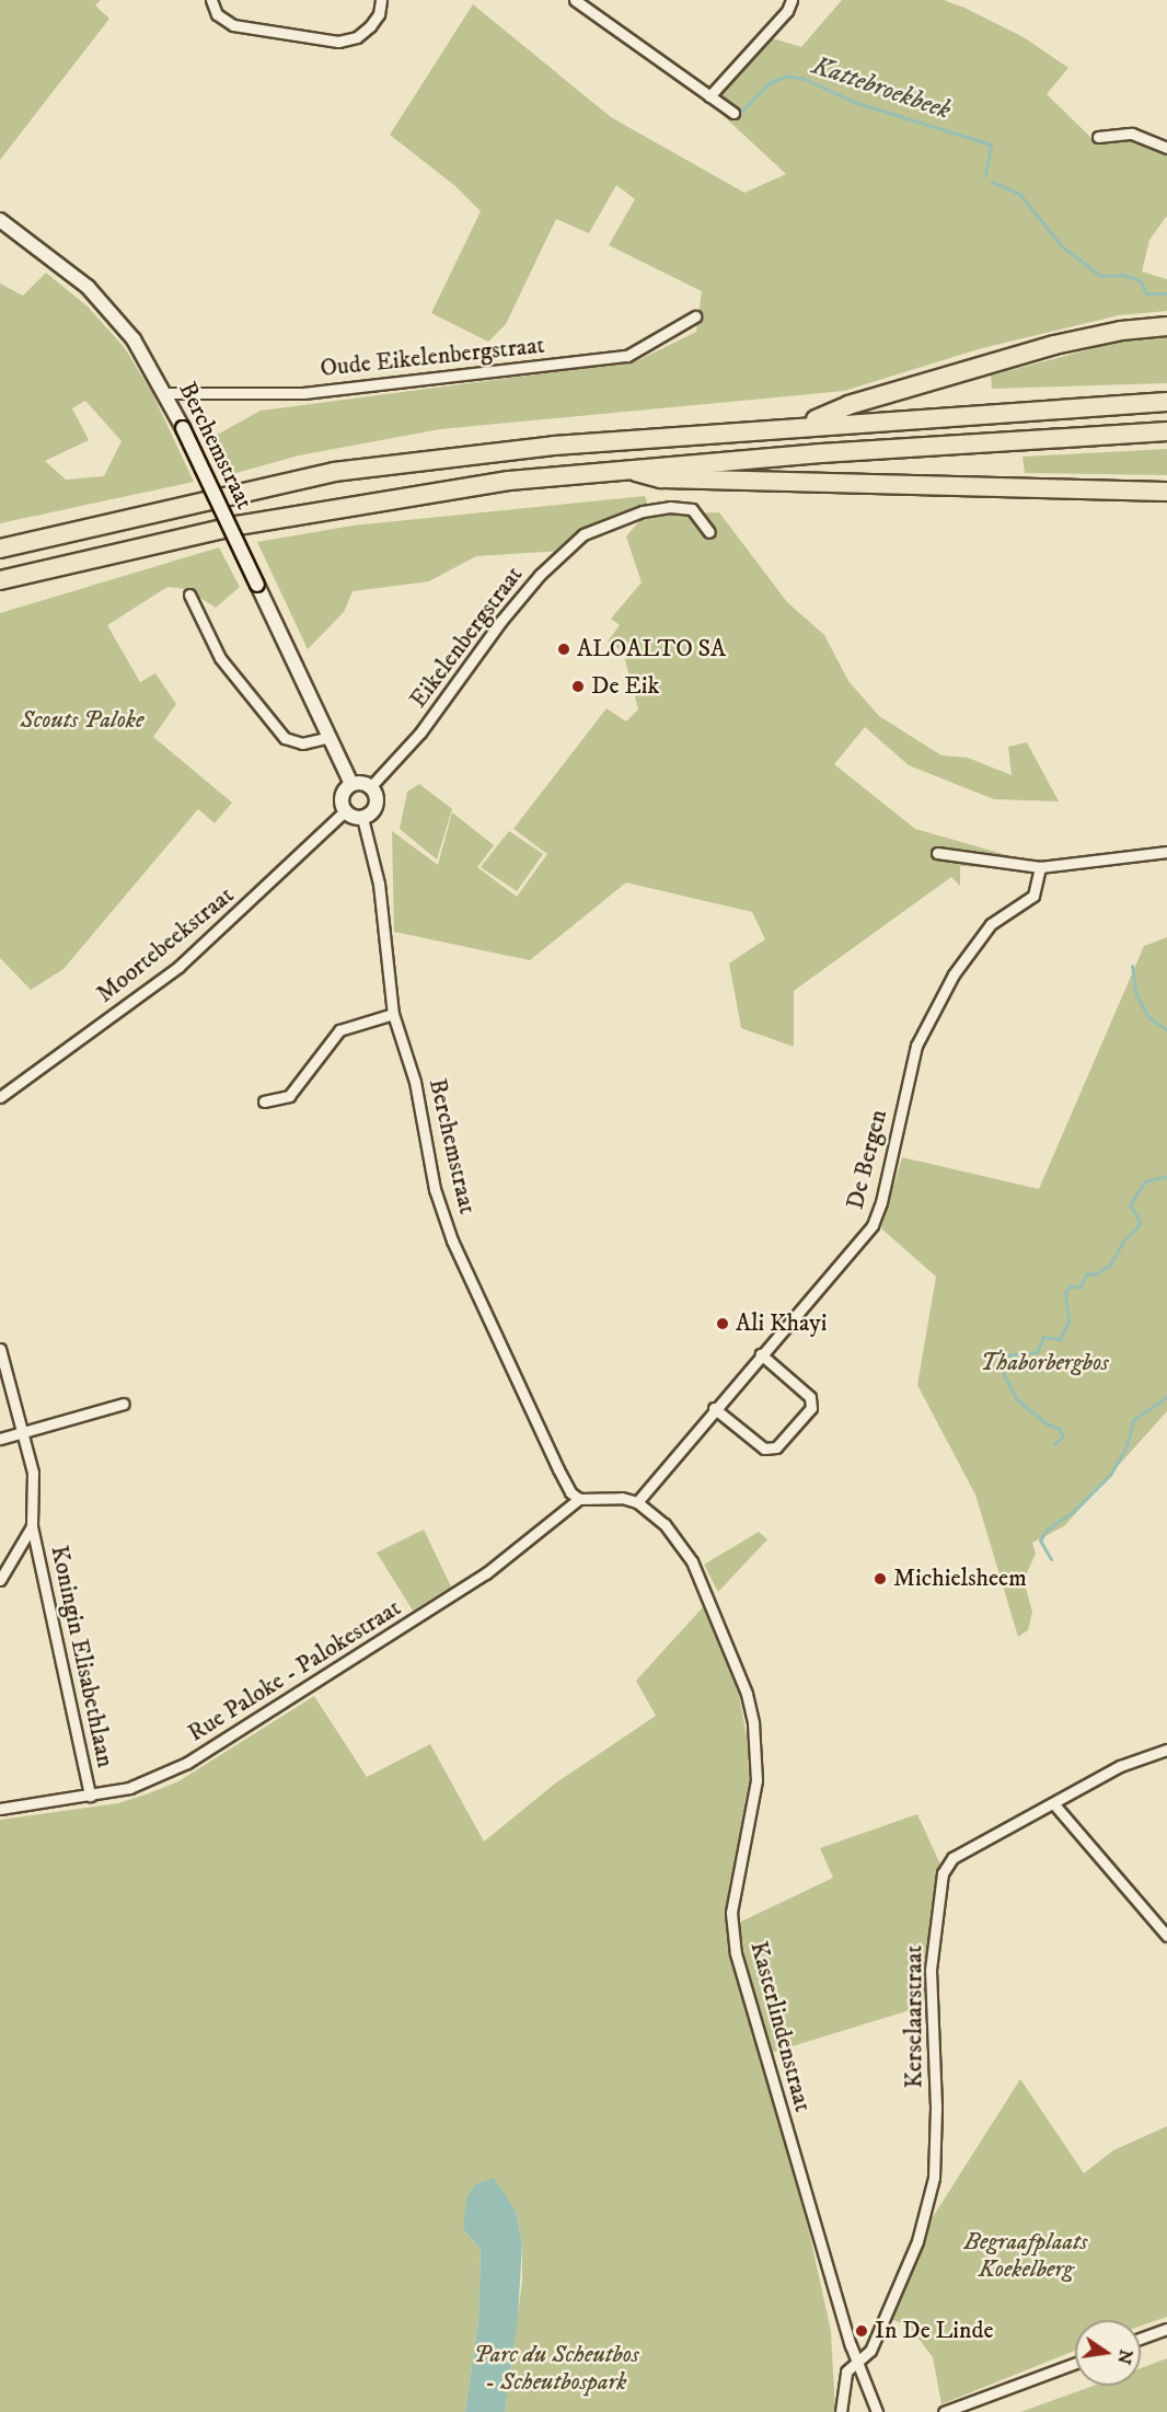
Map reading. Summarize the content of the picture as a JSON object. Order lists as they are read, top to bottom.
{
  "streets": {
    "street": [
      "Oude Eikelenbergstraat",
      "Berchemstraat",
      "Eikelenbergstraat",
      "Moortebeekstraat",
      "De Bergen",
      "Koningin Elisabethlaan",
      "Rue Paloke - Palokestraat",
      "Kerselaarstraat",
      "Kasterlindenstraat"
    ]
  },
  "crossings": [
    ["Oude Eikelenbergstraat", "Berchemstraat"],
    ["Berchemstraat", "Eikelenbergstraat"],
    ["Berchemstraat", "Moortebeekstraat"],
    ["Berchemstraat", "Rue Paloke - Palokestraat"],
    ["Eikelenbergstraat", "Moortebeekstraat"],
    ["De Bergen", "Kasterlindenstraat"],
    ["Koningin Elisabethlaan", "Rue Paloke - Palokestraat"],
    ["Kerselaarstraat", "Kasterlindenstraat"]
  ],
  "water": ["Kattebroekbeek"],
  "parks": [
    "Scouts Paloke",
    "Thaborbergbos",
    "Begraafplaats Koekelberg",
    "Parc du Scheutbos - Scheutbospark"
  ],
  "places": [
    "ALOALTO SA",
    "De Eik",
    "Ali Khayi",
    "Michielsheem",
    "In De Linde"
  ],
  "north": "right"
}
